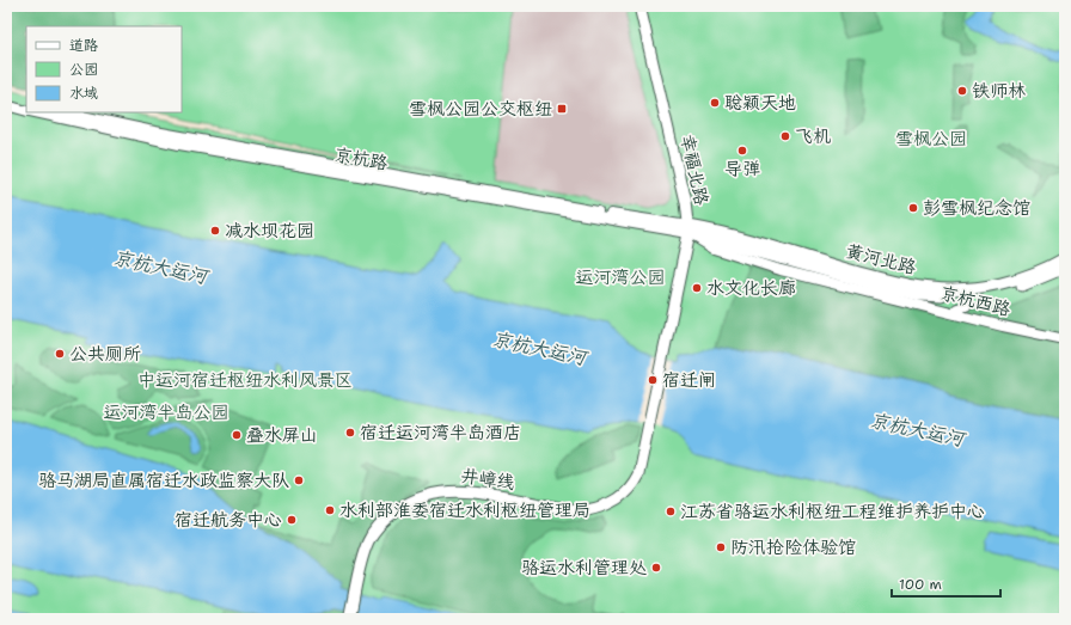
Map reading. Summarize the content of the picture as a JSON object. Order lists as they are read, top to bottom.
{
  "streets": {
    "main road": ["幸福北路", "黄河北路", "井嶂线"],
    "street": ["京杭路", "京杭西路"]
  },
  "crossings": [
    ["京杭路", "幸福北路"],
    ["京杭路", "黄河北路"],
    ["京杭路", "京杭西路"],
    ["幸福北路", "黄河北路"],
    ["幸福北路", "京杭西路"],
    ["幸福北路", "井嶂线"],
    ["黄河北路", "京杭西路"]
  ],
  "water": ["京杭大运河"],
  "parks": [
    "雪枫公园",
    "运河湾公园",
    "中运河宿迁枢纽水利风景区",
    "运河湾半岛公园"
  ],
  "places": {
    "other": [
      "铁师林",
      "聪颖天地",
      "飞机",
      "导弹",
      "彭雪枫纪念馆",
      "减水坝花园",
      "水文化长廊",
      "公共厕所",
      "宿迁闸",
      "宿迁运河湾半岛酒店",
      "叠水屏山",
      "骆马湖局直属宿迁水政监察大队",
      "水利部淮委宿迁水利枢纽管理局",
      "江苏省骆运水利枢纽工程维护养护中心",
      "宿迁航务中心",
      "防汛抢险体验馆",
      "骆运水利管理处"
    ],
    "transit": ["雪枫公园公交枢纽"]
  },
  "legend": ["道路", "公园", "水域"],
  "scale_bar": "100 m"
}
